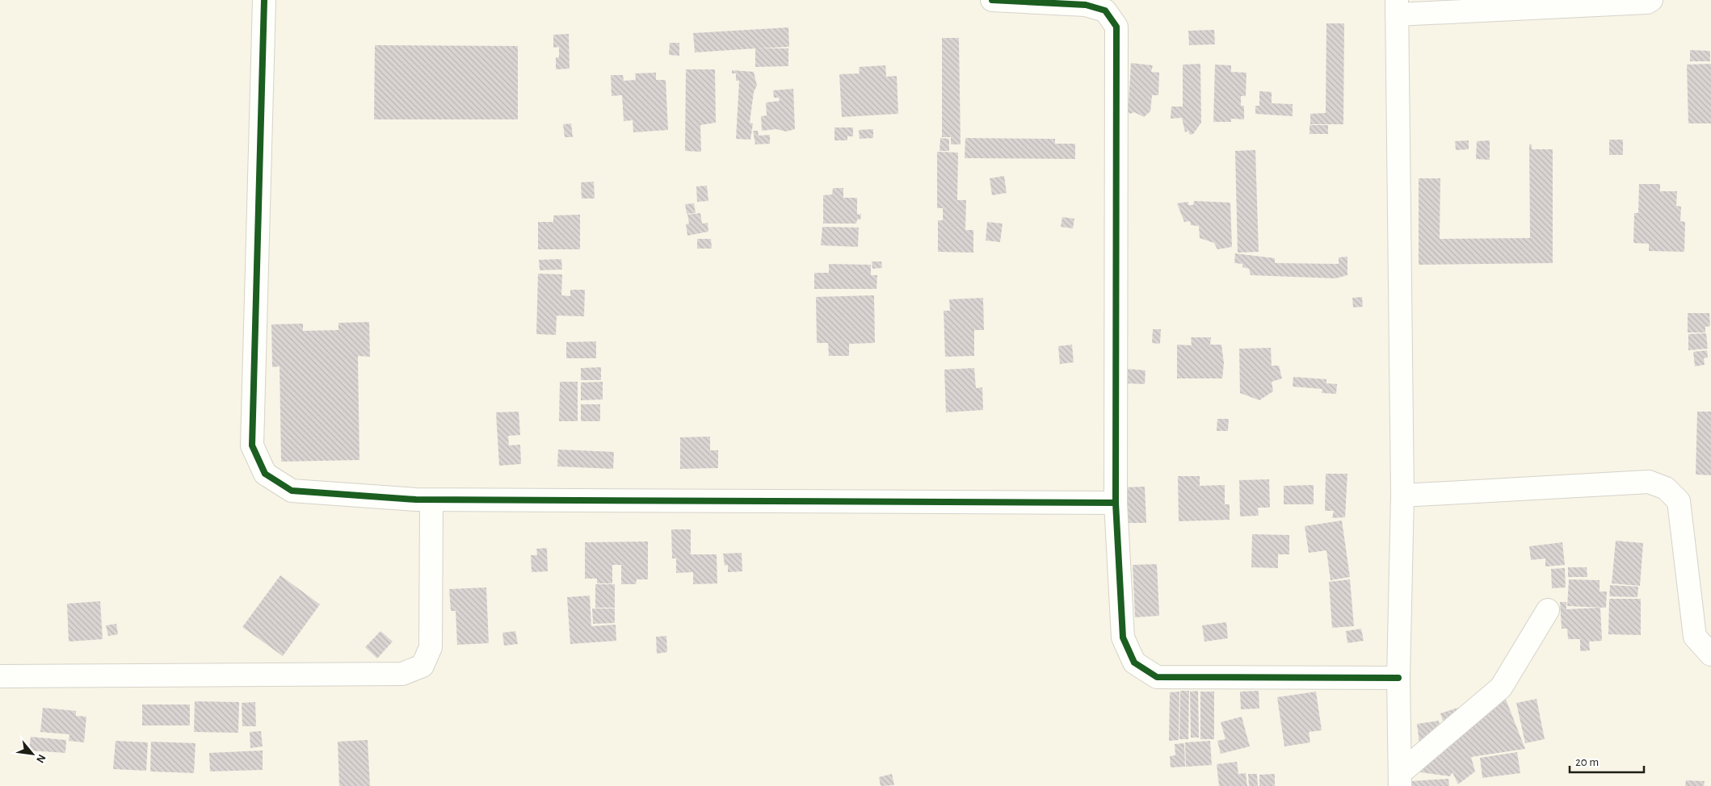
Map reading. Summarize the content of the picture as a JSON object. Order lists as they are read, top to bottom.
{
  "scale_bar": "20 m",
  "north": "bottom right"
}
